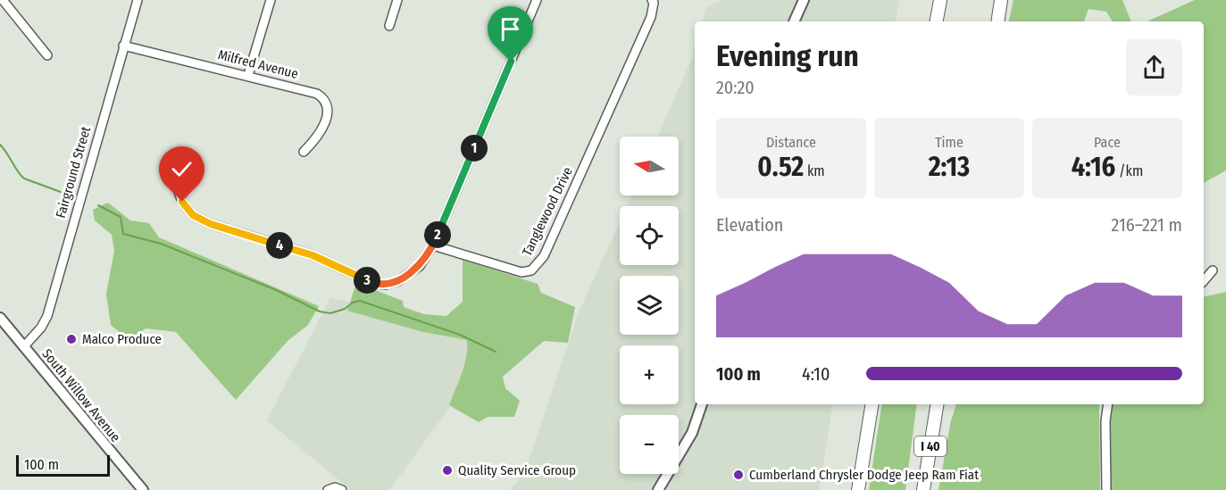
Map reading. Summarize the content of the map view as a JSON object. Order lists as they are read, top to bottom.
{
  "streets": {
    "highway": ["I 40"],
    "main road": ["South Willow Avenue"],
    "street": ["Milfred Avenue", "Fairground Street", "Tanglewood Drive"]
  },
  "crossings": [
    ["Milfred Avenue", "Fairground Street"],
    ["Fairground Street", "South Willow Avenue"]
  ],
  "places": ["Malco Produce", "Quality Service Group", "Cumberland Chrysler Dodge Jeep Ram Fiat"],
  "scale_bar": "100 m",
  "north": "left",
  "page": {
    "heading": ["Evening run", "20:20"],
    "stats": [
      ["Distance", "0.52 km"],
      ["Time", "2:13"],
      ["Pace", "4:16 /km"]
    ],
    "pins": [
      "1",
      "2",
      "4",
      "3"
    ],
    "map_buttons": ["+", "−"],
    "chart": ["Elevation", "216–221 m"],
    "list": [
      {
        "name": "100 m",
        "note": "4:10"
      }
    ],
    "scale": "100 m"
  }
}
